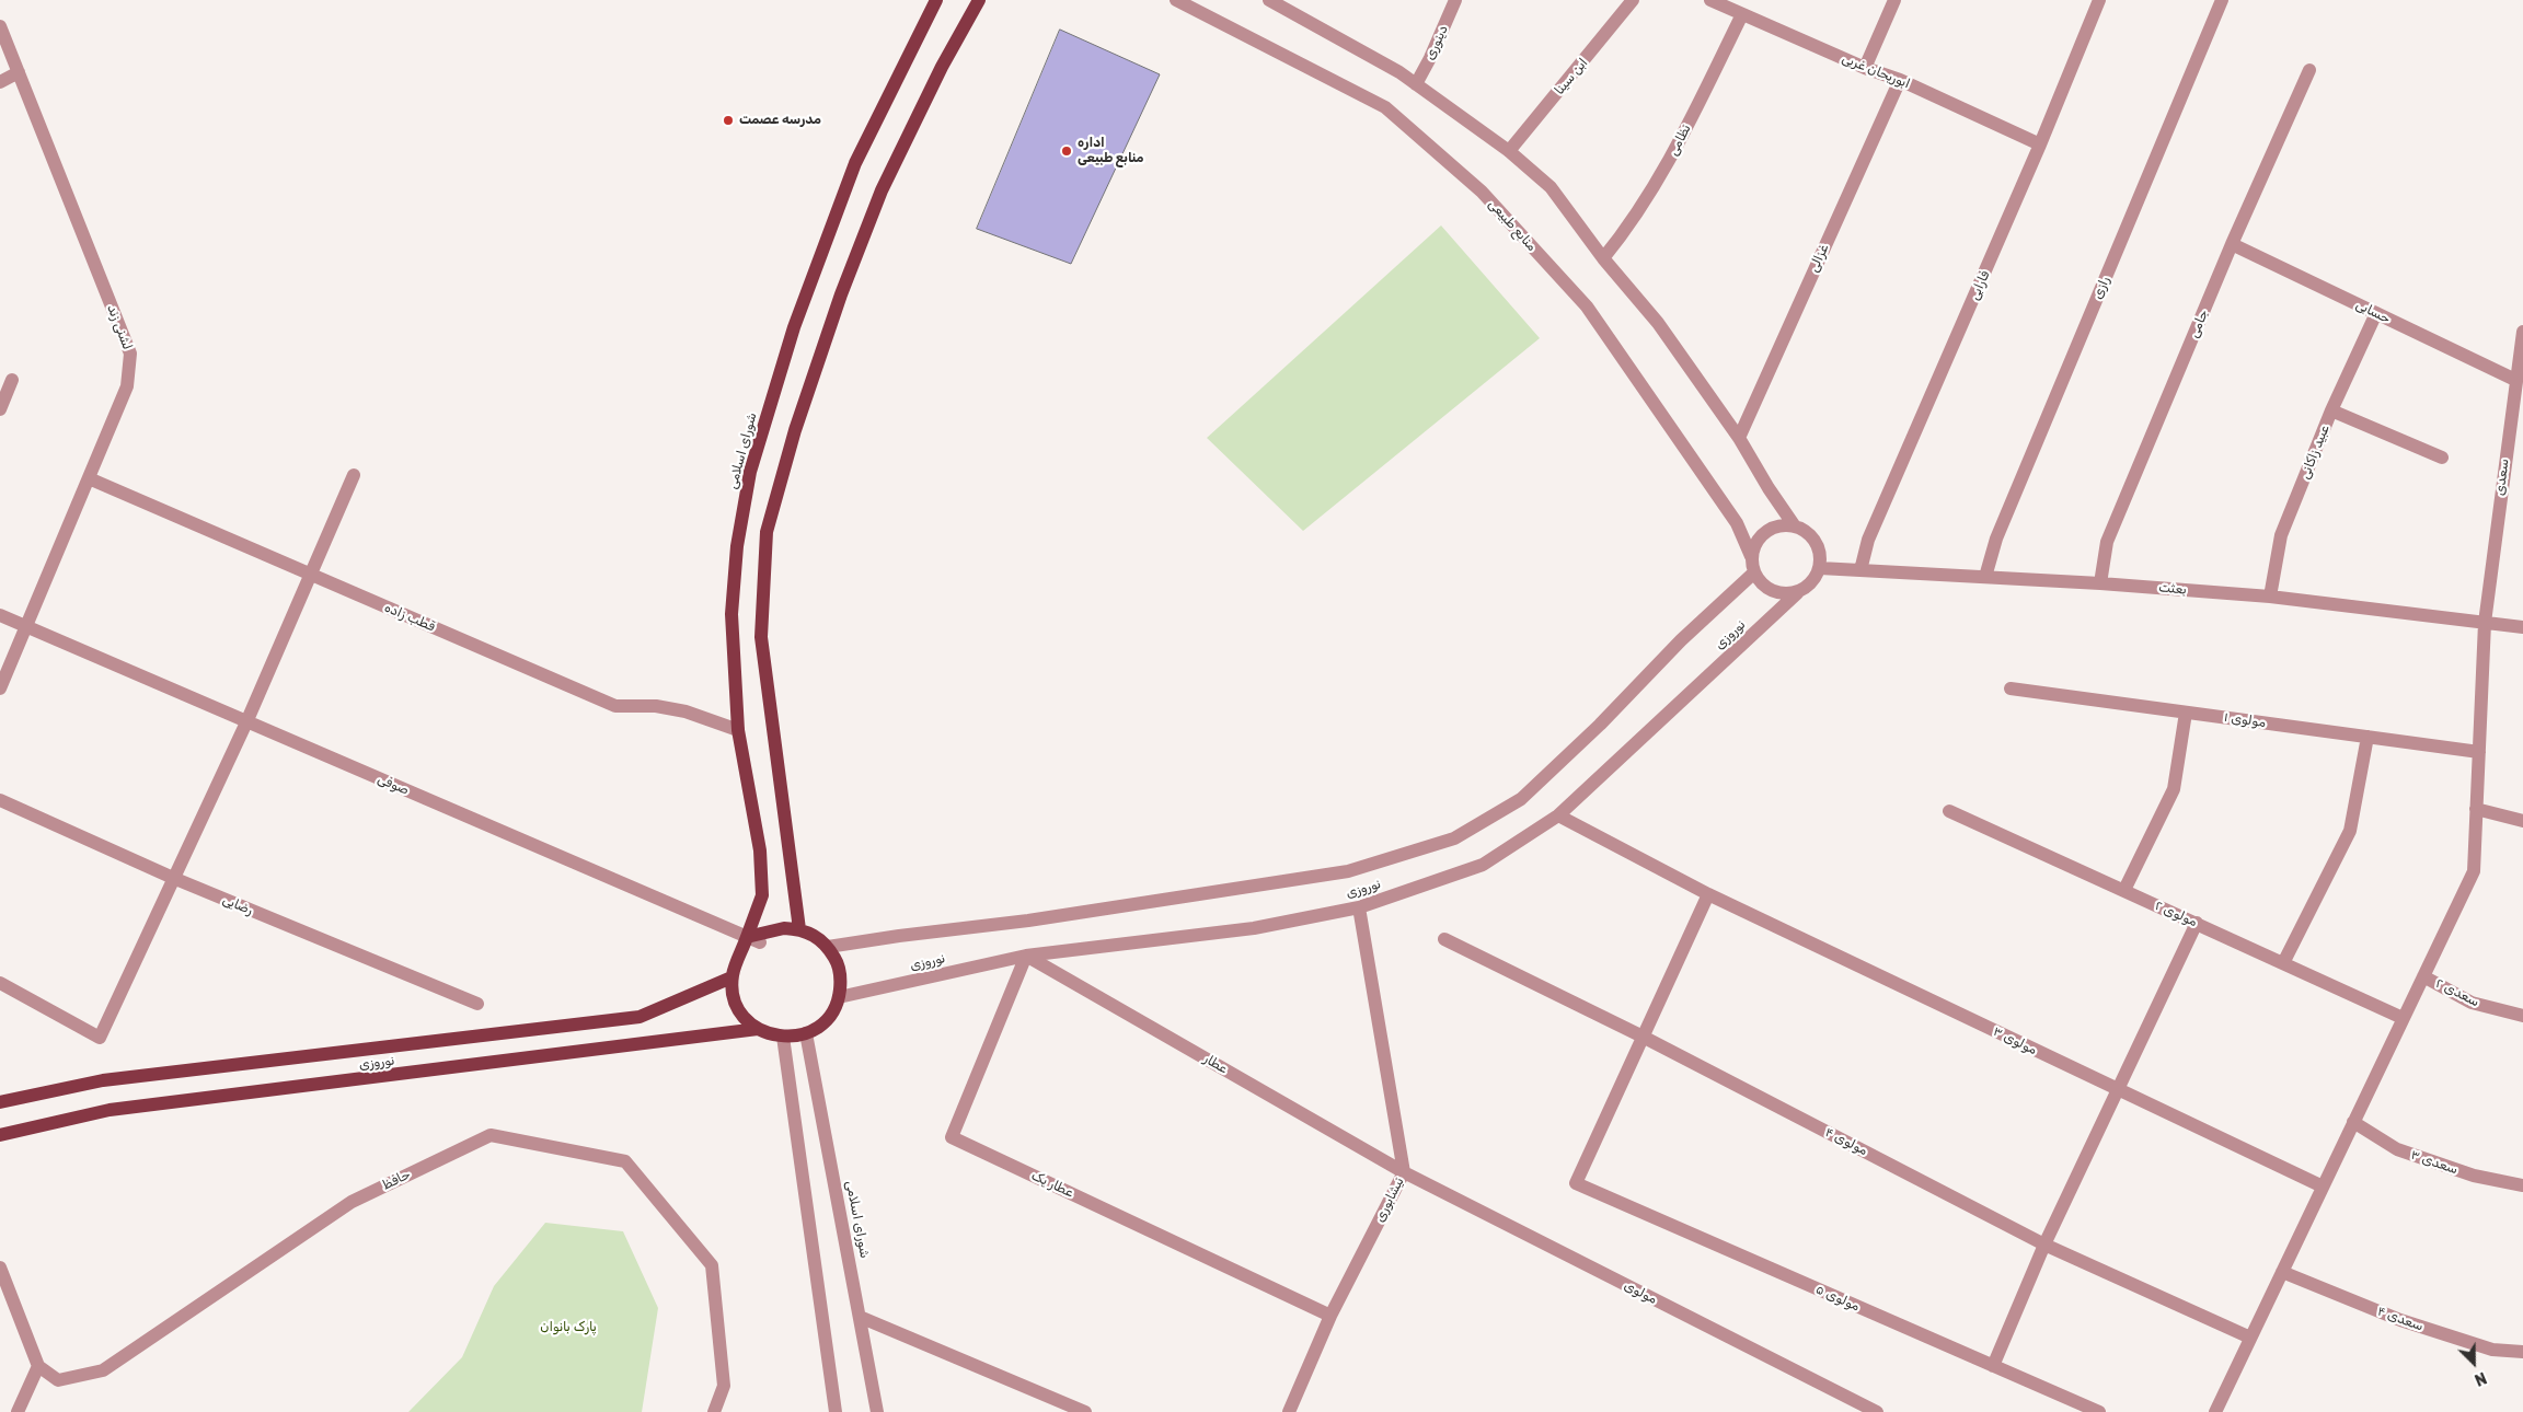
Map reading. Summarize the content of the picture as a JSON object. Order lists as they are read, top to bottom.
{
  "streets": {
    "main road": ["شورای اسلامی", "نوروزی"],
    "street": [
      "دینوری",
      "ابوریحان غربی",
      "ابن سینا",
      "نظامی",
      "منابع طبیعی",
      "غزالی",
      "فارابی",
      "رازی",
      "حسابی",
      "جامی",
      "لشنی زند",
      "عبید زاکانی",
      "سعدی",
      "بعثت",
      "قطب زاده",
      "مولوی ۱",
      "صوفی",
      "رضایی",
      "مولوی ۲",
      "سعدی ۲",
      "مولوی ۳",
      "عطار",
      "مولوی ۴",
      "سعدی ۳",
      "حافظ",
      "عطار یک",
      "نیشابوری",
      "مولوی",
      "مولوی ۵",
      "سعدی ۴"
    ]
  },
  "crossings": [
    ["ابوریحان غربی", "نظامی"],
    ["ابوریحان غربی", "غزالی"],
    ["ابوریحان غربی", "فارابی"],
    ["منابع طبیعی", "بعثت"],
    ["منابع طبیعی", "نوروزی"],
    ["فارابی", "بعثت"],
    ["رازی", "بعثت"],
    ["حسابی", "جامی"],
    ["حسابی", "عبید زاکانی"],
    ["حسابی", "سعدی"],
    ["جامی", "بعثت"],
    ["لشنی زند", "قطب زاده"],
    ["لشنی زند", "صوفی"],
    ["شورای اسلامی", "قطب زاده"],
    ["شورای اسلامی", "نوروزی"],
    ["شورای اسلامی", "صوفی"],
    ["عبید زاکانی", "بعثت"],
    ["سعدی", "بعثت"],
    ["سعدی", "مولوی ۱"],
    ["سعدی", "مولوی ۲"],
    ["سعدی", "سعدی ۲"],
    ["سعدی", "مولوی ۳"],
    ["سعدی", "مولوی ۴"],
    ["سعدی", "سعدی ۳"],
    ["سعدی", "سعدی ۴"],
    ["بعثت", "نوروزی"],
    ["نوروزی", "صوفی"],
    ["نوروزی", "مولوی ۳"],
    ["نوروزی", "عطار"],
    ["نوروزی", "عطار یک"],
    ["نوروزی", "نیشابوری"],
    ["عطار", "عطار یک"],
    ["عطار", "نیشابوری"],
    ["عطار", "مولوی"],
    ["مولوی ۴", "مولوی ۵"],
    ["عطار یک", "نیشابوری"],
    ["نیشابوری", "مولوی"]
  ],
  "parks": ["پارک بانوان"],
  "places": ["مدرسه عصمت", "اداره منابع طبیعی"],
  "north": "bottom right"
}
